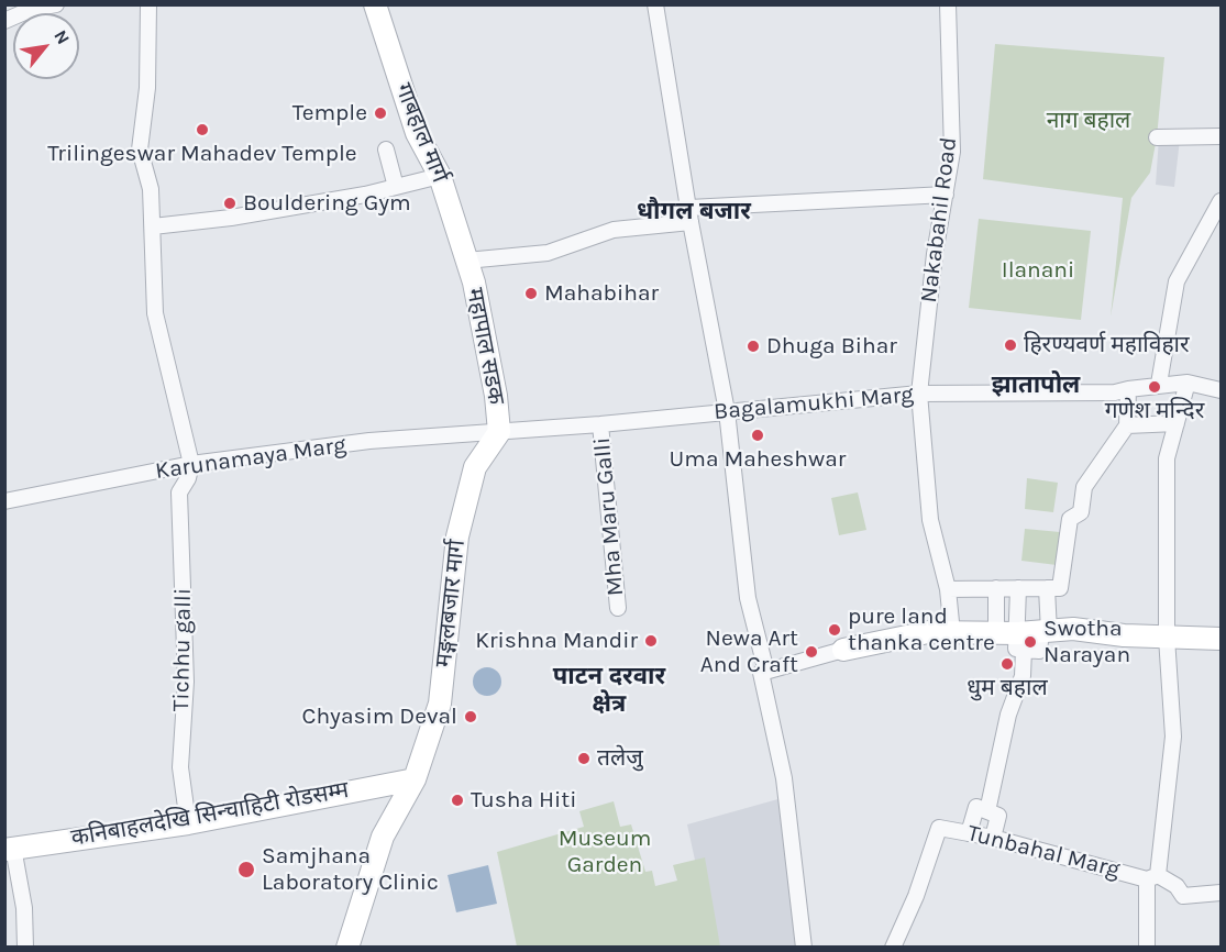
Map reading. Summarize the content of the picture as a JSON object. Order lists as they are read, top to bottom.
{
  "streets": {
    "main road": [
      "गाबहाल मार्ग",
      "महापाल सडक",
      "मङ्गलबजार मार्ग",
      "कनिबाहलदेखि सिन्चाहिटी रोडसम्म"
    ],
    "street": [
      "Nakabahil Road",
      "Bagalamukhi Marg",
      "Karunamaya Marg",
      "Mha Maru Galli",
      "Tichhu galli",
      "Tunbahal Marg"
    ]
  },
  "crossings": [
    ["गाबहाल मार्ग", "महापाल सडक"],
    ["Nakabahil Road", "Bagalamukhi Marg"],
    ["महापाल सडक", "Bagalamukhi Marg"],
    ["महापाल सडक", "Karunamaya Marg"],
    ["महापाल सडक", "मङ्गलबजार मार्ग"],
    ["Bagalamukhi Marg", "Karunamaya Marg"],
    ["Bagalamukhi Marg", "Mha Maru Galli"],
    ["Bagalamukhi Marg", "मङ्गलबजार मार्ग"],
    ["Karunamaya Marg", "मङ्गलबजार मार्ग"],
    ["Karunamaya Marg", "Tichhu galli"],
    ["मङ्गलबजार मार्ग", "कनिबाहलदेखि सिन्चाहिटी रोडसम्म"],
    ["Tichhu galli", "कनिबाहलदेखि सिन्चाहिटी रोडसम्म"]
  ],
  "districts": ["धौगल बजार", "झातापोल", "पाटन दरवार क्षेत्र"],
  "parks": ["नाग बहाल", "Ilanani", "Museum Garden"],
  "places": [
    "Temple",
    "Trilingeswar Mahadev Temple",
    "Bouldering Gym",
    "Mahabihar",
    "हिरण्यवर्ण महाविहार",
    "Dhuga Bihar",
    "गणेश मन्दिर",
    "Uma Maheshwar",
    "pure land thanka centre",
    "Krishna Mandir",
    "Swotha Narayan",
    "Newa Art And Craft",
    "धुम बहाल",
    "Chyasim Deval",
    "तलेजु",
    "Tusha Hiti",
    "Samjhana Laboratory Clinic"
  ],
  "north": "top right"
}
